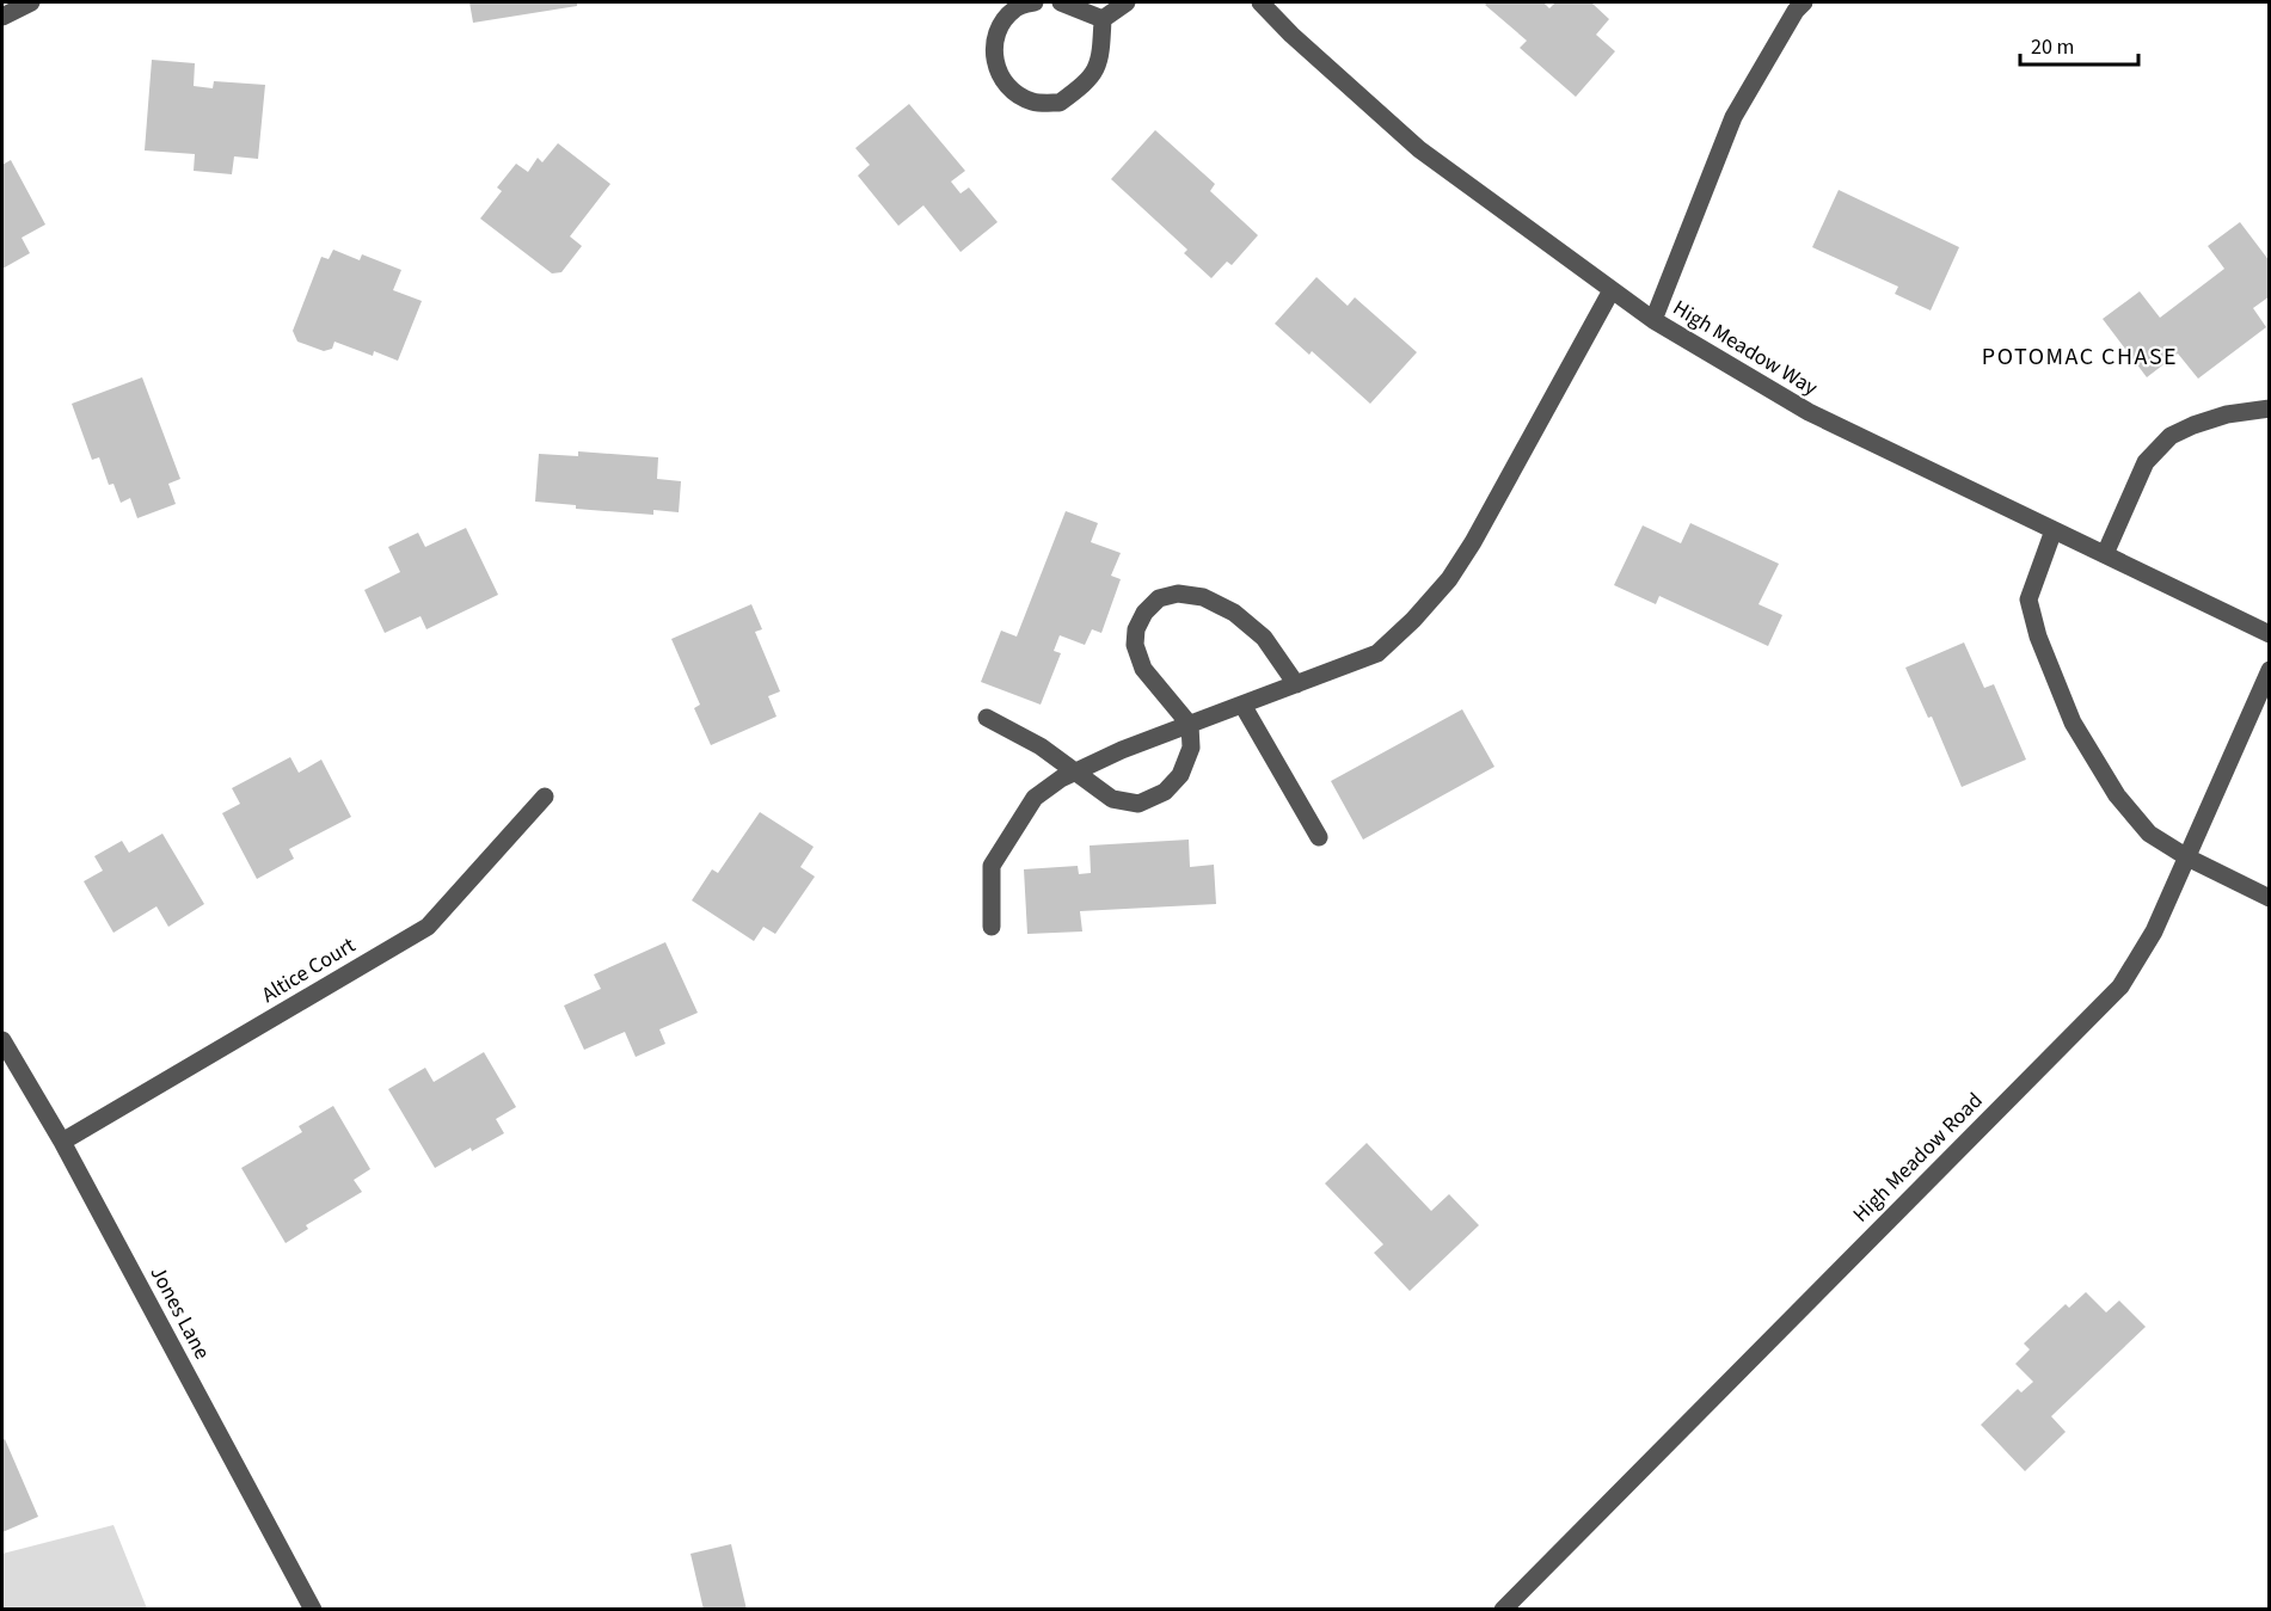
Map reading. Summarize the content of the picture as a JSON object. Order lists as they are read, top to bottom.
{
  "streets": {
    "street": [
      "High Meadow Way",
      "Altice Court",
      "High Meadow Road",
      "Jones Lane"
    ]
  },
  "crossings": [
    ["Altice Court", "Jones Lane"]
  ],
  "districts": ["POTOMAC CHASE"],
  "scale_bar": "20 m"
}
